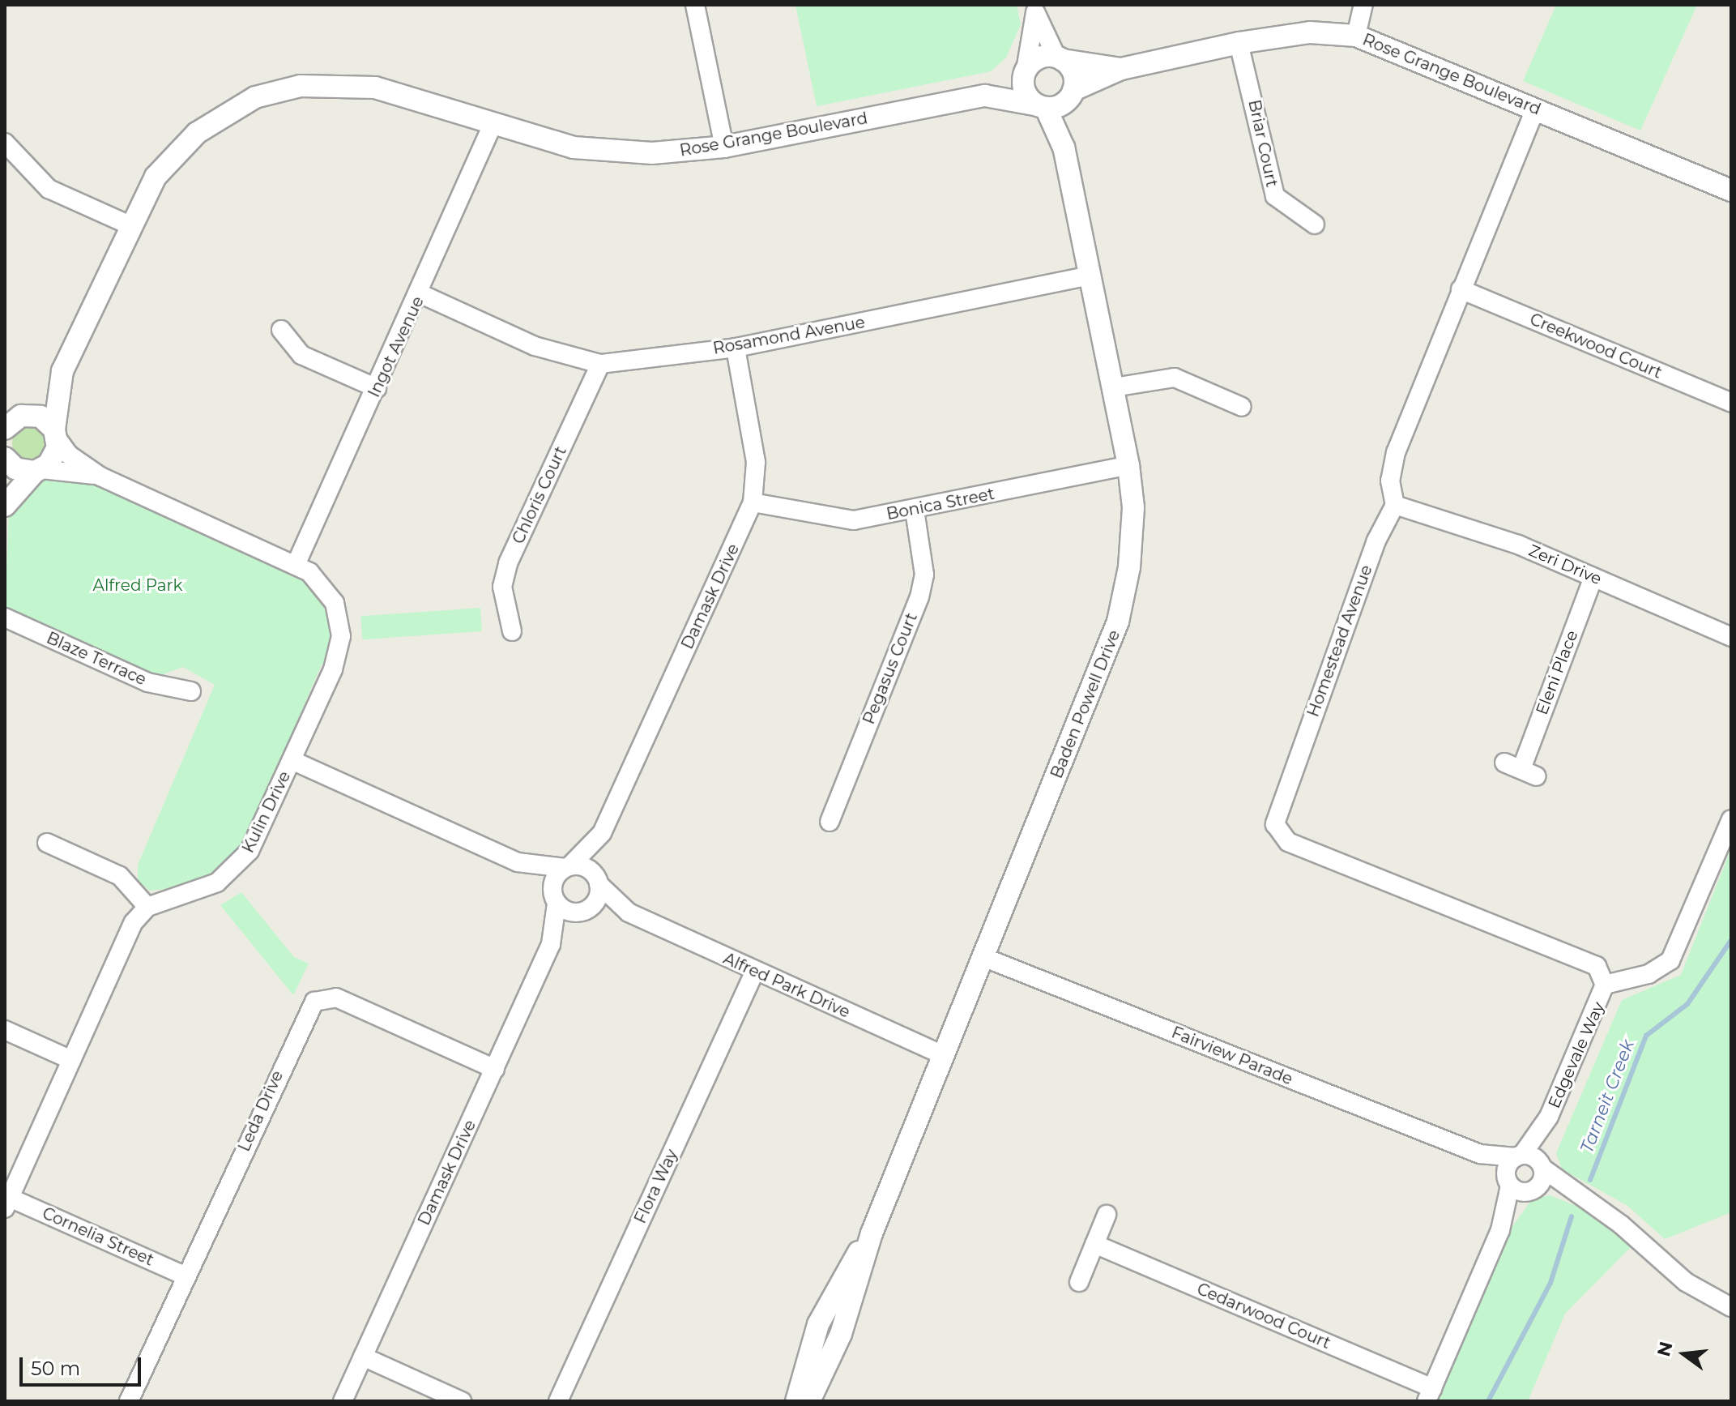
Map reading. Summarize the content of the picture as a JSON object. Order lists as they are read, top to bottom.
{
  "streets": {
    "street": [
      "Rose Grange Boulevard",
      "Briar Court",
      "Rosamond Avenue",
      "Creekwood Court",
      "Ingot Avenue",
      "Chloris Court",
      "Bonica Street",
      "Zeri Drive",
      "Damask Drive",
      "Homestead Avenue",
      "Blaze Terrace",
      "Pegasus Court",
      "Eleni Place",
      "Baden Powell Drive",
      "Kulin Drive",
      "Alfred Park Drive",
      "Edgevale Way",
      "Fairview Parade",
      "Leda Drive",
      "Flora Way",
      "Cornelia Street",
      "Cedarwood Court"
    ]
  },
  "crossings": [
    ["Rose Grange Boulevard", "Briar Court"],
    ["Rose Grange Boulevard", "Ingot Avenue"],
    ["Rose Grange Boulevard", "Baden Powell Drive"],
    ["Rose Grange Boulevard", "Kulin Drive"],
    ["Rosamond Avenue", "Ingot Avenue"],
    ["Rosamond Avenue", "Chloris Court"],
    ["Rosamond Avenue", "Damask Drive"],
    ["Rosamond Avenue", "Baden Powell Drive"],
    ["Ingot Avenue", "Kulin Drive"],
    ["Bonica Street", "Damask Drive"],
    ["Bonica Street", "Pegasus Court"],
    ["Bonica Street", "Baden Powell Drive"],
    ["Zeri Drive", "Homestead Avenue"],
    ["Zeri Drive", "Eleni Place"],
    ["Damask Drive", "Alfred Park Drive"],
    ["Damask Drive", "Leda Drive"],
    ["Homestead Avenue", "Edgevale Way"],
    ["Baden Powell Drive", "Alfred Park Drive"],
    ["Baden Powell Drive", "Fairview Parade"],
    ["Alfred Park Drive", "Flora Way"],
    ["Edgevale Way", "Fairview Parade"],
    ["Leda Drive", "Cornelia Street"]
  ],
  "water": ["Tarneit Creek"],
  "parks": ["Alfred Park"],
  "scale_bar": "50 m",
  "north": "left"
}
